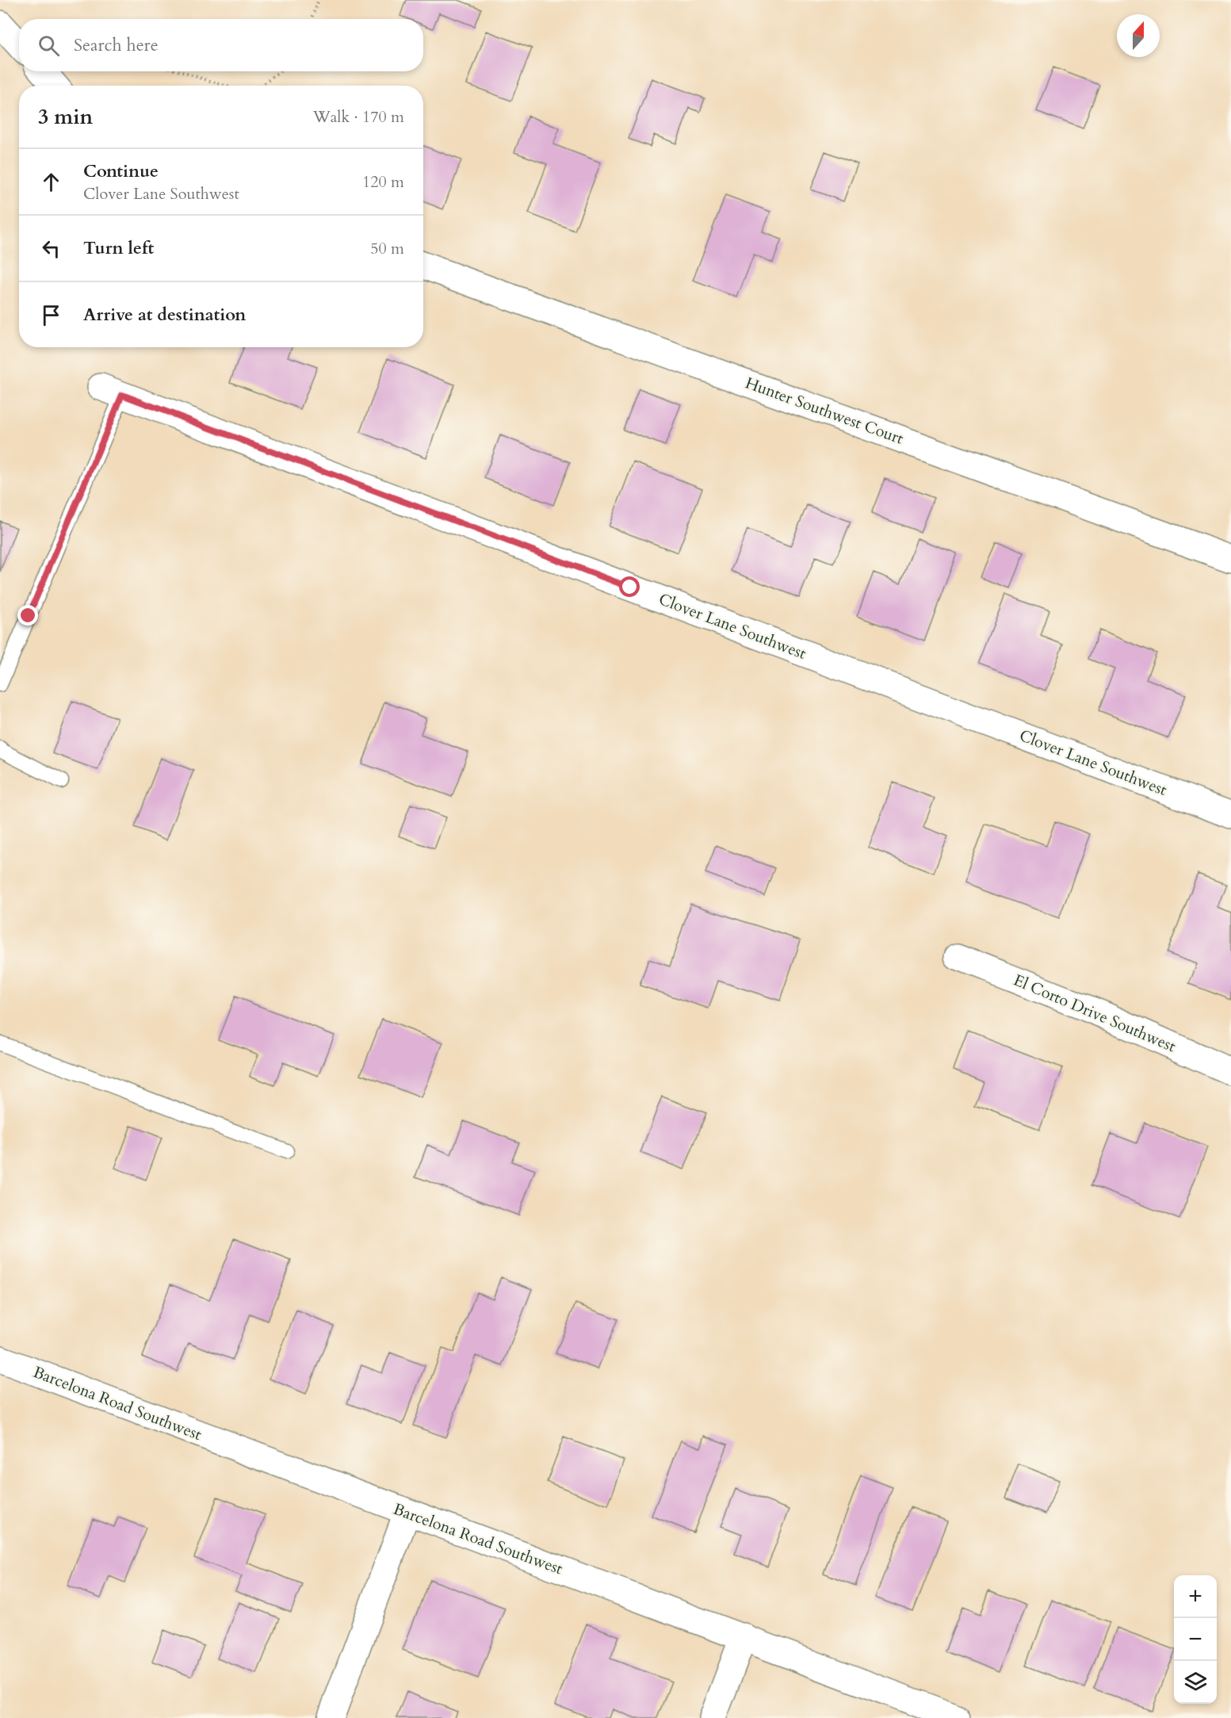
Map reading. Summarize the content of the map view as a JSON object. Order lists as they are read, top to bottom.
{
  "streets": {
    "street": [
      "Hunter Southwest Court",
      "Clover Lane Southwest",
      "El Corto Drive Southwest",
      "Barcelona Road Southwest"
    ]
  },
  "north": "top",
  "page": {
    "search": "Search here",
    "heading": ["3 min", "Walk · 170 m"],
    "list": [
      ["Continue", "Clover Lane Southwest", "120 m"],
      ["Turn left", "50 m"],
      "Arrive at destination"
    ],
    "map_buttons": ["+", "−"]
  }
}
